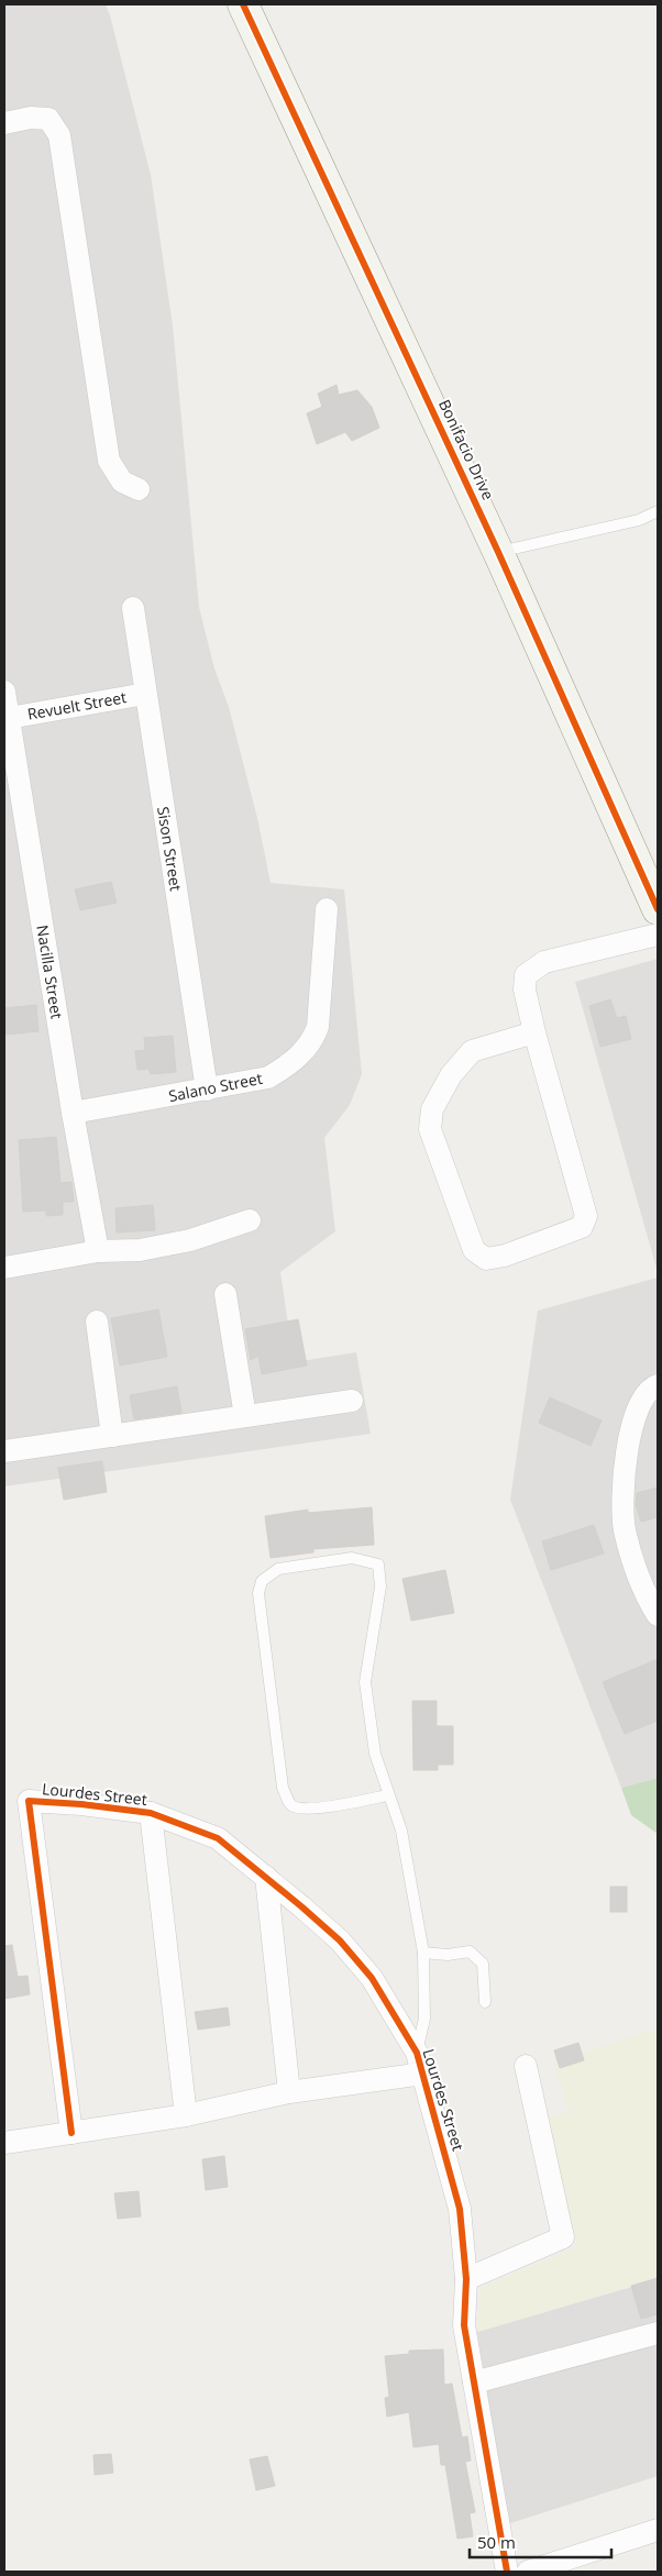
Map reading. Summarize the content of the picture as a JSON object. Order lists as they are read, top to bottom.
{
  "streets": {
    "street": [
      "Bonifacio Drive",
      "Revuelt Street",
      "Sison Street",
      "Nacilla Street",
      "Salano Street",
      "Lourdes Street"
    ]
  },
  "crossings": [
    ["Revuelt Street", "Sison Street"],
    ["Revuelt Street", "Nacilla Street"],
    ["Sison Street", "Salano Street"],
    ["Nacilla Street", "Salano Street"]
  ],
  "scale_bar": "50 m"
}
